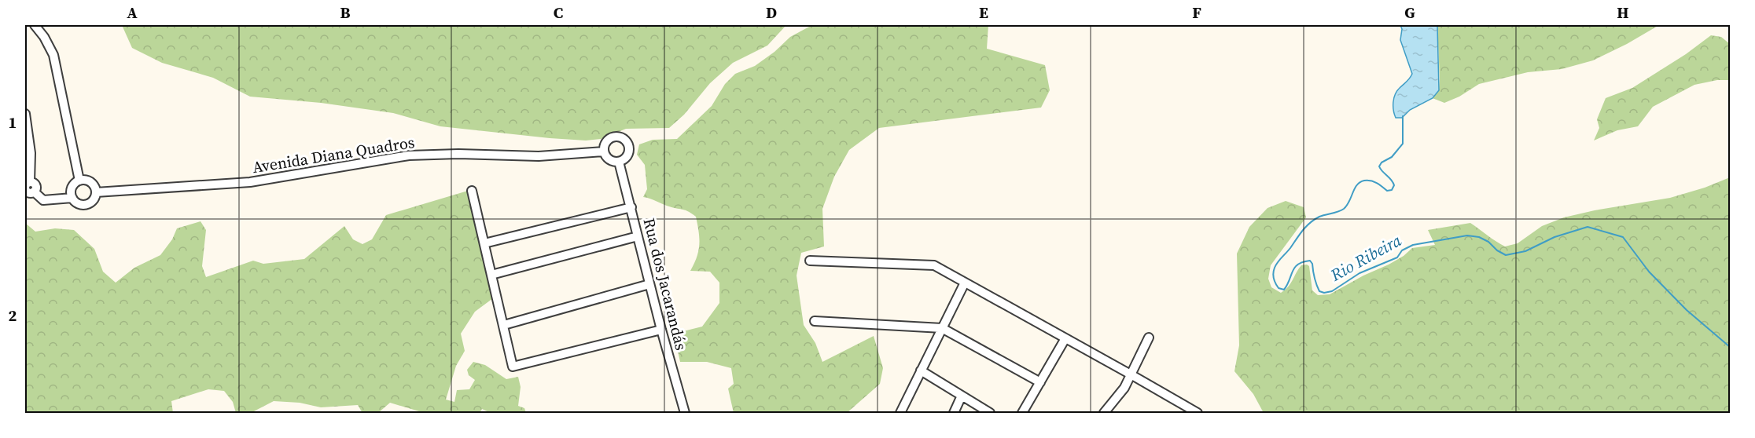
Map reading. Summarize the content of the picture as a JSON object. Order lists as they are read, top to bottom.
{
  "streets": {
    "street": ["Avenida Diana Quadros", "Rua dos Jacarandás"]
  },
  "crossings": [
    ["Avenida Diana Quadros", "Rua dos Jacarandás"]
  ],
  "water": ["Rio Ribeira"],
  "grid": {
    "columns": [
      "A",
      "B",
      "C",
      "D",
      "E",
      "F",
      "G",
      "H"
    ],
    "rows": ["1", "2"]
  }
}
